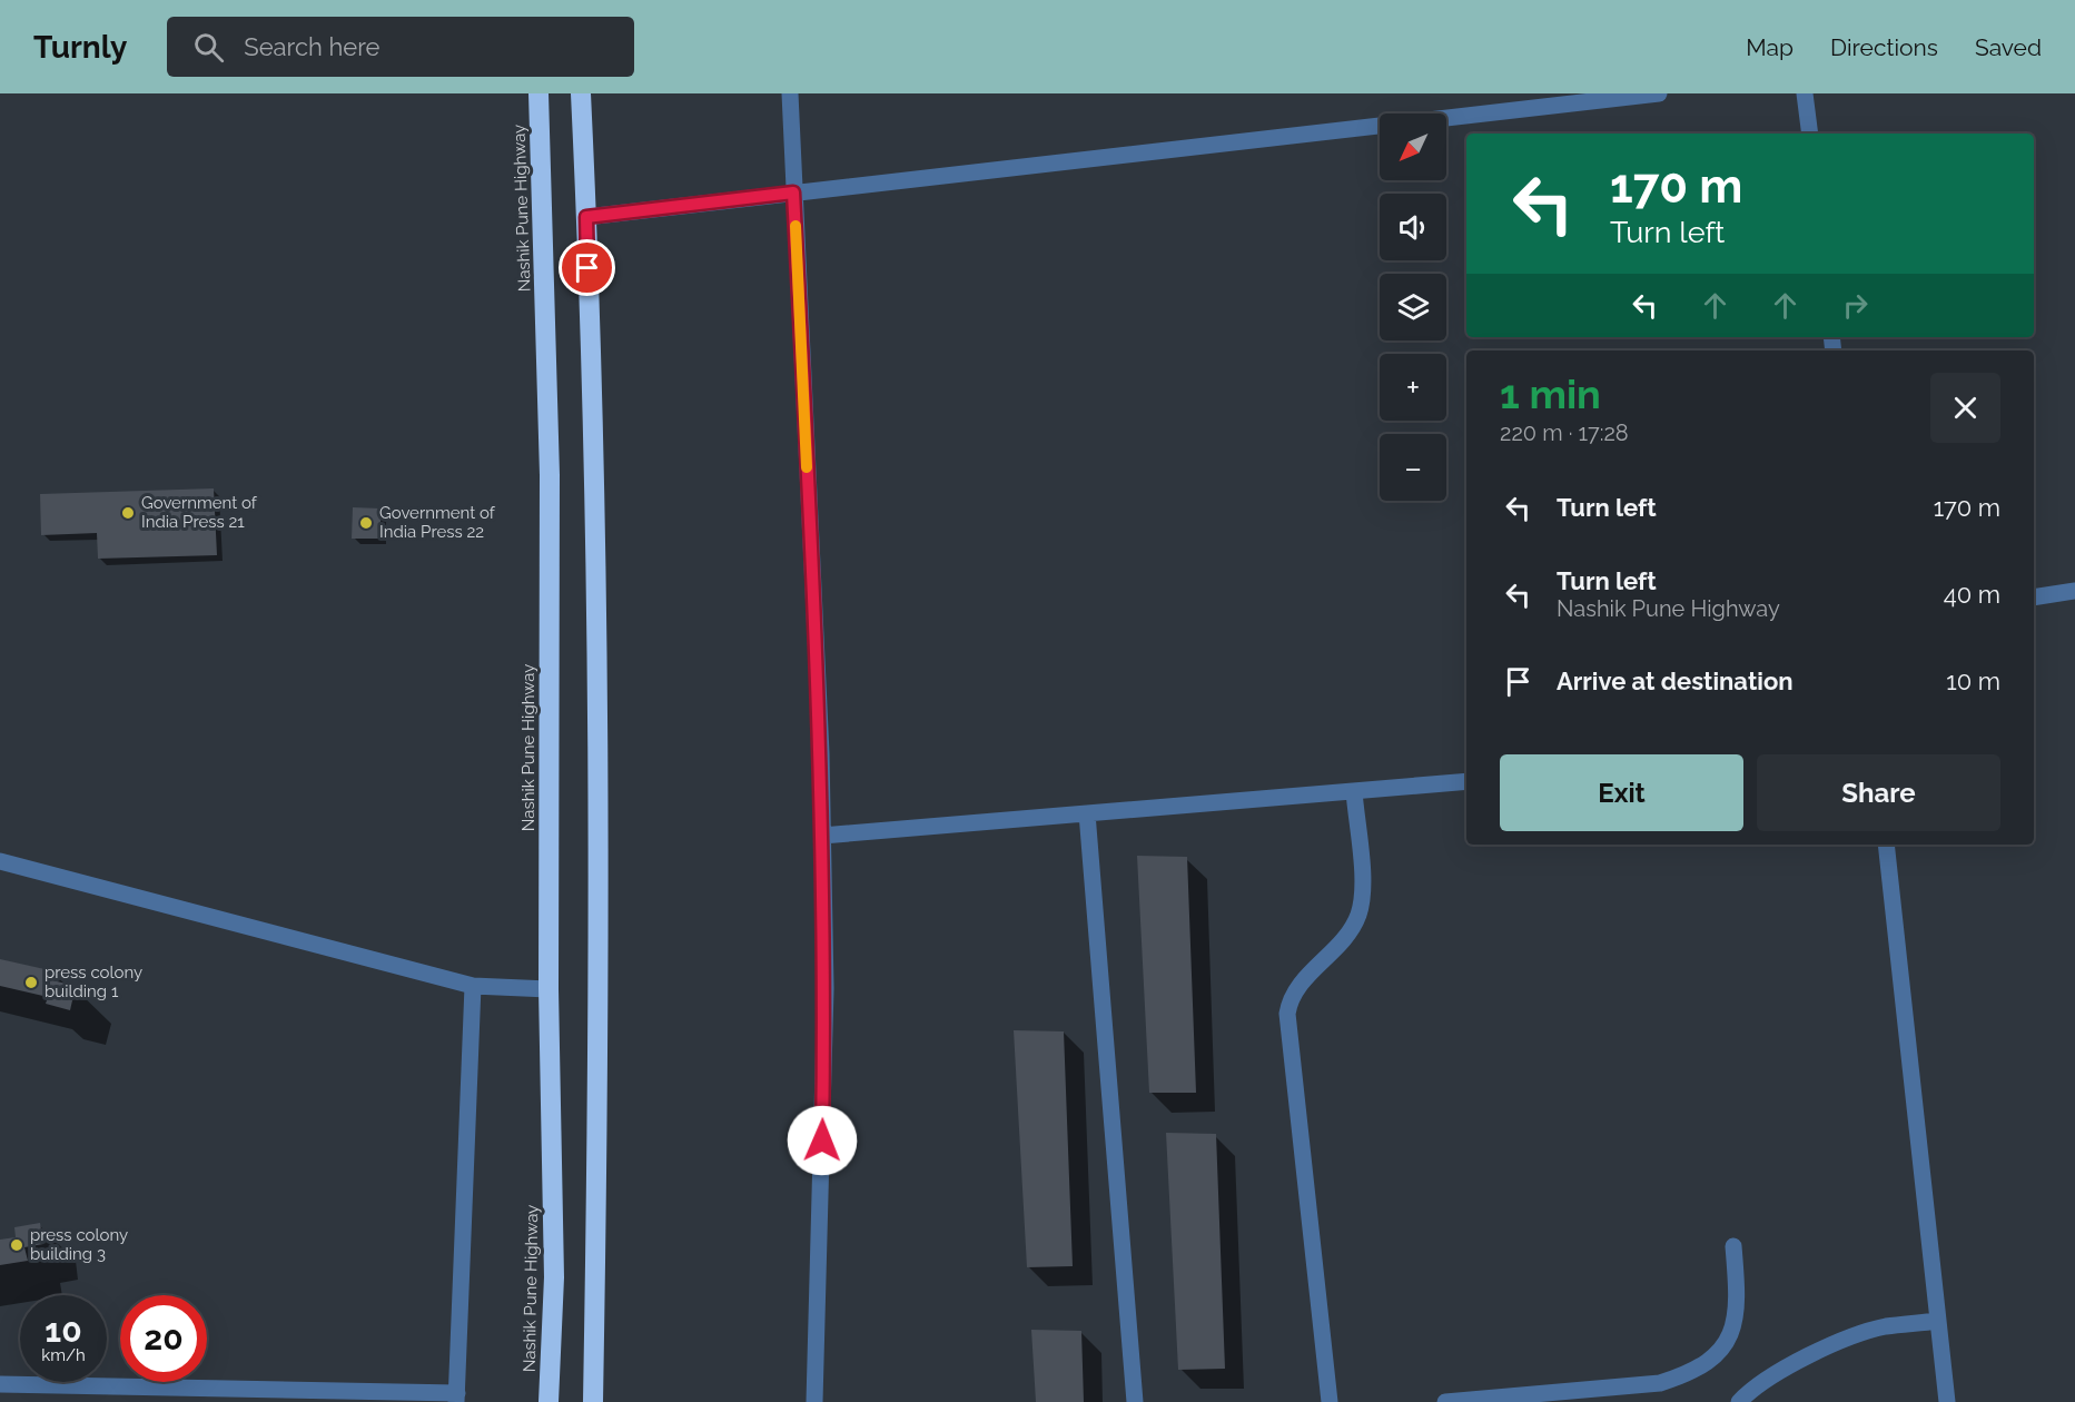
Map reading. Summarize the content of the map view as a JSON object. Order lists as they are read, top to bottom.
{
  "streets": {
    "highway": ["Nashik Pune Highway"]
  },
  "places": [
    "Government of India Press 21",
    "Government of India Press 22",
    "press colony building 1",
    "press colony building 3"
  ],
  "north": "bottom left",
  "page": {
    "header": "Turnly",
    "search": "Search here",
    "nav": ["Map", "Directions", "Saved"],
    "map_buttons": ["+", "−"],
    "turn": ["170 m", "Turn left"],
    "heading": ["1 min", "220 m · 17:28"],
    "list": [
      {
        "name": "Turn left",
        "value": "170 m"
      },
      {
        "name": "Turn left",
        "note": "Nashik Pune Highway",
        "value": "40 m"
      },
      {
        "name": "Arrive at destination",
        "value": "10 m"
      }
    ],
    "buttons": ["Exit", "Share"],
    "speed": "10 km/h",
    "limit": "20"
  }
}
